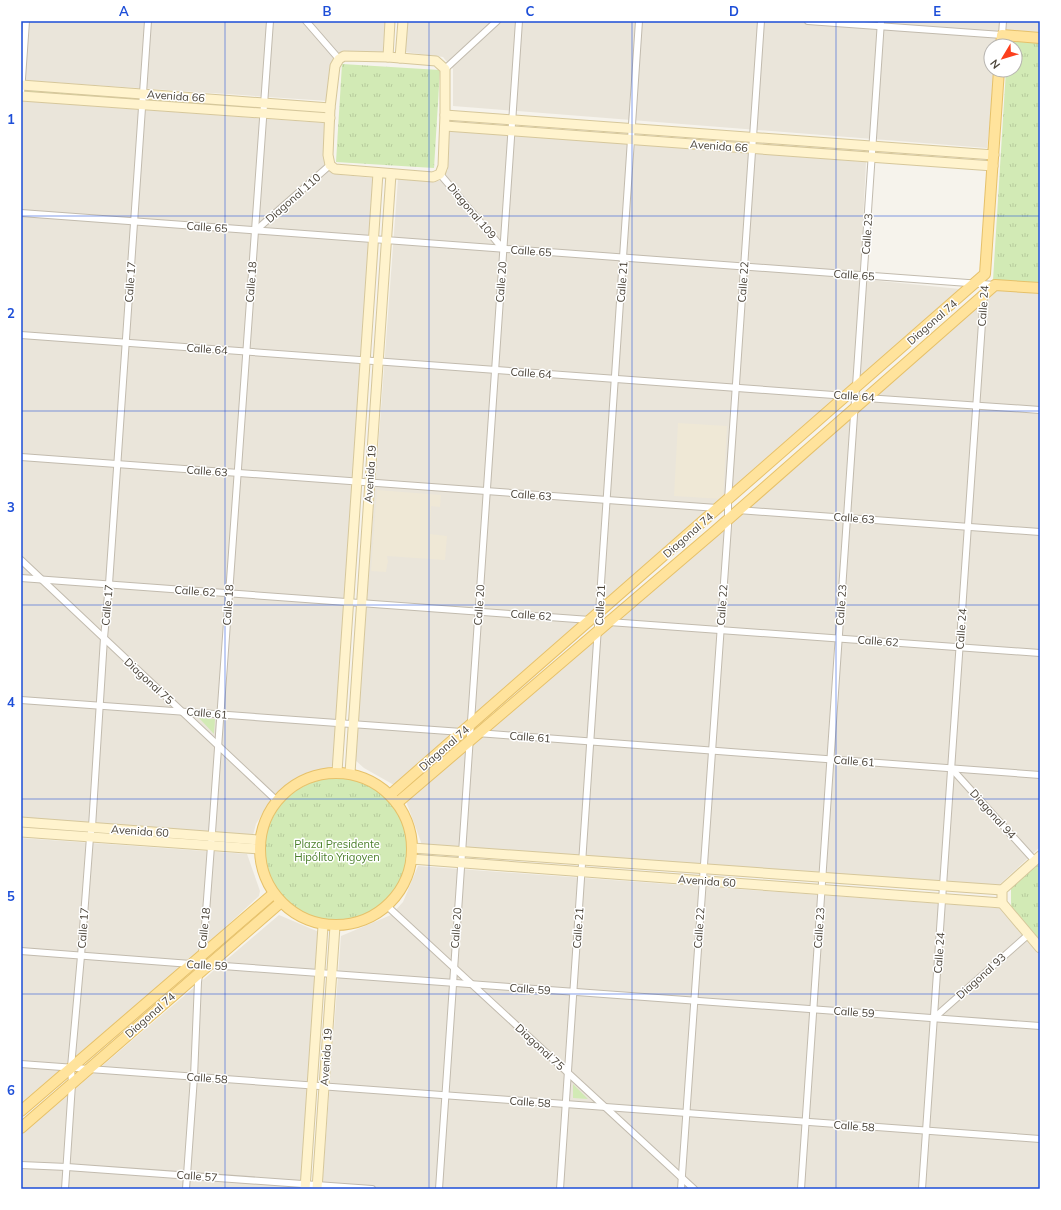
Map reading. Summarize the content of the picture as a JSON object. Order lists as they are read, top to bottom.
{
  "streets": {
    "main road": [
      "Avenida 66",
      "Calle 65",
      "Calle 24",
      "Diagonal 74",
      "Avenida 19",
      "Avenida 60"
    ],
    "street": [
      "Diagonal 110",
      "Diagonal 109",
      "Calle 23",
      "Calle 17",
      "Calle 18",
      "Calle 20",
      "Calle 21",
      "Calle 22",
      "Calle 64",
      "Calle 63",
      "Calle 62",
      "Diagonal 75",
      "Calle 61",
      "Diagonal 94",
      "Calle 59",
      "Diagonal 93",
      "Calle 58",
      "Calle 57"
    ]
  },
  "crossings": [
    ["Avenida 66", "Diagonal 110"],
    ["Avenida 66", "Diagonal 109"],
    ["Avenida 66", "Calle 23"],
    ["Avenida 66", "Calle 17"],
    ["Avenida 66", "Calle 18"],
    ["Avenida 66", "Calle 20"],
    ["Avenida 66", "Calle 21"],
    ["Avenida 66", "Calle 22"],
    ["Avenida 66", "Calle 24"],
    ["Avenida 66", "Avenida 19"],
    ["Diagonal 110", "Diagonal 109"],
    ["Diagonal 110", "Calle 65"],
    ["Diagonal 110", "Calle 18"],
    ["Diagonal 110", "Avenida 19"],
    ["Diagonal 109", "Calle 65"],
    ["Diagonal 109", "Calle 20"],
    ["Diagonal 109", "Avenida 19"],
    ["Calle 65", "Calle 23"],
    ["Calle 65", "Calle 17"],
    ["Calle 65", "Calle 18"],
    ["Calle 65", "Calle 20"],
    ["Calle 65", "Calle 21"],
    ["Calle 65", "Calle 22"],
    ["Calle 65", "Calle 24"],
    ["Calle 65", "Diagonal 74"],
    ["Calle 65", "Avenida 19"],
    ["Calle 23", "Diagonal 74"],
    ["Calle 23", "Calle 64"],
    ["Calle 23", "Calle 63"],
    ["Calle 23", "Calle 62"],
    ["Calle 23", "Calle 61"],
    ["Calle 23", "Avenida 60"],
    ["Calle 23", "Calle 59"],
    ["Calle 23", "Calle 58"],
    ["Calle 17", "Diagonal 74"],
    ["Calle 17", "Calle 64"],
    ["Calle 17", "Calle 63"],
    ["Calle 17", "Calle 62"],
    ["Calle 17", "Diagonal 75"],
    ["Calle 17", "Calle 61"],
    ["Calle 17", "Avenida 60"],
    ["Calle 17", "Calle 59"],
    ["Calle 17", "Calle 58"],
    ["Calle 17", "Calle 57"],
    ["Calle 18", "Diagonal 74"],
    ["Calle 18", "Calle 64"],
    ["Calle 18", "Calle 63"],
    ["Calle 18", "Calle 62"],
    ["Calle 18", "Diagonal 75"],
    ["Calle 18", "Calle 61"],
    ["Calle 18", "Avenida 60"],
    ["Calle 18", "Calle 59"],
    ["Calle 18", "Calle 58"],
    ["Calle 18", "Calle 57"],
    ["Calle 20", "Diagonal 74"],
    ["Calle 20", "Calle 64"],
    ["Calle 20", "Calle 63"],
    ["Calle 20", "Calle 62"],
    ["Calle 20", "Diagonal 75"],
    ["Calle 20", "Calle 61"],
    ["Calle 20", "Avenida 60"],
    ["Calle 20", "Calle 59"],
    ["Calle 20", "Calle 58"],
    ["Calle 21", "Diagonal 74"],
    ["Calle 21", "Calle 64"],
    ["Calle 21", "Calle 63"],
    ["Calle 21", "Calle 62"],
    ["Calle 21", "Diagonal 75"],
    ["Calle 21", "Calle 61"],
    ["Calle 21", "Avenida 60"],
    ["Calle 21", "Calle 59"],
    ["Calle 21", "Calle 58"],
    ["Calle 22", "Diagonal 74"],
    ["Calle 22", "Calle 64"],
    ["Calle 22", "Calle 63"],
    ["Calle 22", "Calle 62"],
    ["Calle 22", "Diagonal 75"],
    ["Calle 22", "Calle 61"],
    ["Calle 22", "Avenida 60"],
    ["Calle 22", "Calle 59"],
    ["Calle 22", "Calle 58"],
    ["Calle 24", "Diagonal 74"],
    ["Calle 24", "Calle 64"],
    ["Calle 24", "Calle 63"],
    ["Calle 24", "Calle 62"],
    ["Calle 24", "Calle 61"],
    ["Calle 24", "Diagonal 94"],
    ["Calle 24", "Avenida 60"],
    ["Calle 24", "Calle 59"],
    ["Calle 24", "Diagonal 93"],
    ["Calle 24", "Calle 58"],
    ["Diagonal 74", "Calle 64"],
    ["Diagonal 74", "Calle 63"],
    ["Diagonal 74", "Calle 62"],
    ["Diagonal 74", "Calle 61"],
    ["Diagonal 74", "Calle 59"],
    ["Diagonal 74", "Calle 58"],
    ["Calle 64", "Avenida 19"],
    ["Calle 63", "Avenida 19"],
    ["Avenida 19", "Calle 62"],
    ["Avenida 19", "Calle 61"],
    ["Avenida 19", "Calle 59"],
    ["Avenida 19", "Calle 58"],
    ["Avenida 19", "Calle 57"],
    ["Calle 62", "Diagonal 75"],
    ["Diagonal 75", "Calle 61"],
    ["Diagonal 75", "Calle 59"],
    ["Diagonal 75", "Calle 58"],
    ["Calle 61", "Diagonal 94"],
    ["Calle 59", "Diagonal 93"]
  ],
  "parks": ["Plaza Presidente Hipólito Yrigoyen"],
  "north": "bottom left",
  "grid": {
    "columns": [
      "A",
      "B",
      "C",
      "D",
      "E"
    ],
    "rows": [
      "1",
      "2",
      "3",
      "4",
      "5",
      "6"
    ]
  }
}
